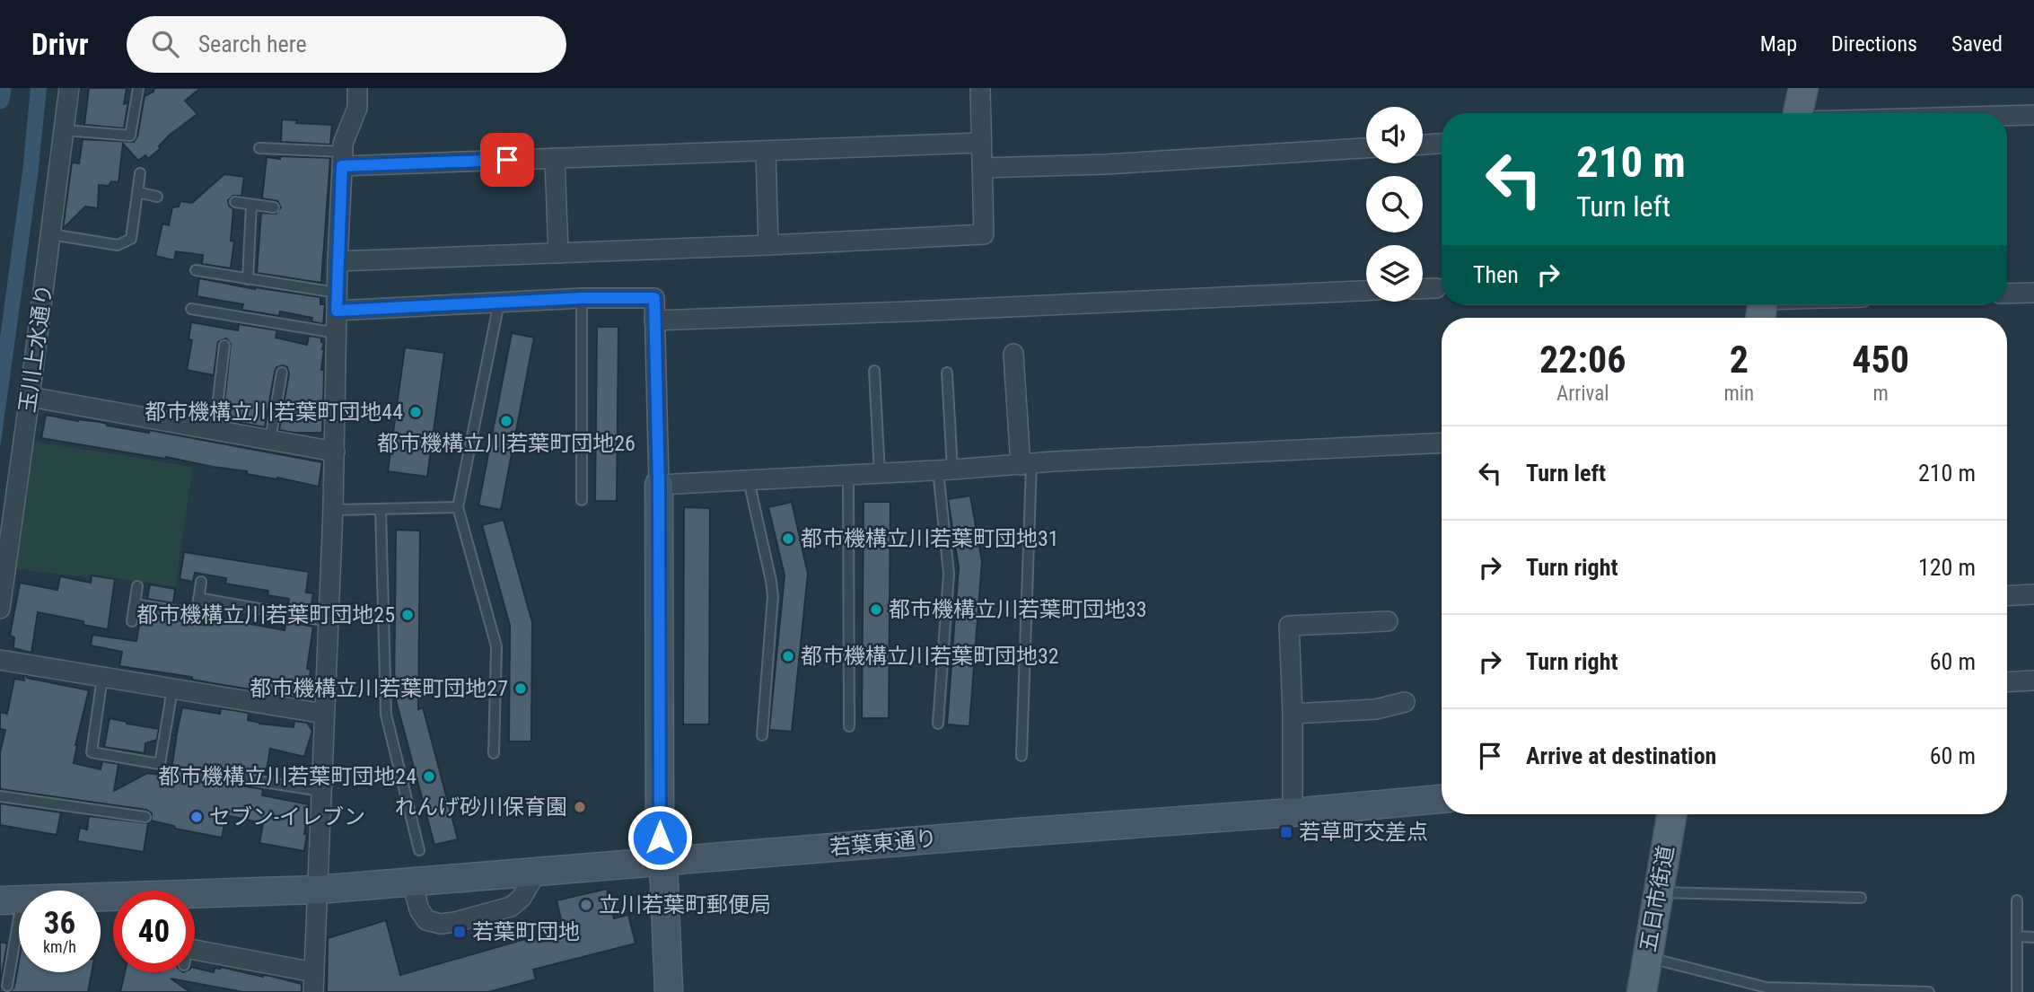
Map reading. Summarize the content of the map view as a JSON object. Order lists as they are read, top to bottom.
{
  "streets": {
    "main road": ["五日市街道"],
    "street": ["玉川上水通り", "若葉東通り"]
  },
  "places": {
    "other": [
      "都市機構立川若葉町団地44",
      "都市機構立川若葉町団地26",
      "都市機構立川若葉町団地31",
      "都市機構立川若葉町団地33",
      "都市機構立川若葉町団地25",
      "都市機構立川若葉町団地32",
      "都市機構立川若葉町団地27",
      "都市機構立川若葉町団地24",
      "れんげ砂川保育園",
      "セブン-イレブン",
      "立川若葉町郵便局"
    ],
    "transit": ["若草町交差点", "若葉町団地"]
  },
  "page": {
    "header": "Drivr",
    "search": "Search here",
    "nav": ["Map", "Directions", "Saved"],
    "turn": ["210 m", "Turn left"],
    "then": "Then",
    "eta": [
      "22:06",
      "Arrival",
      "2",
      "min",
      "450",
      "m"
    ],
    "list": [
      {
        "name": "Turn left",
        "value": "210 m"
      },
      {
        "name": "Turn right",
        "value": "120 m"
      },
      {
        "name": "Turn right",
        "value": "60 m"
      },
      {
        "name": "Arrive at destination",
        "value": "60 m"
      }
    ],
    "speed": "36 km/h",
    "limit": "40"
  }
}
